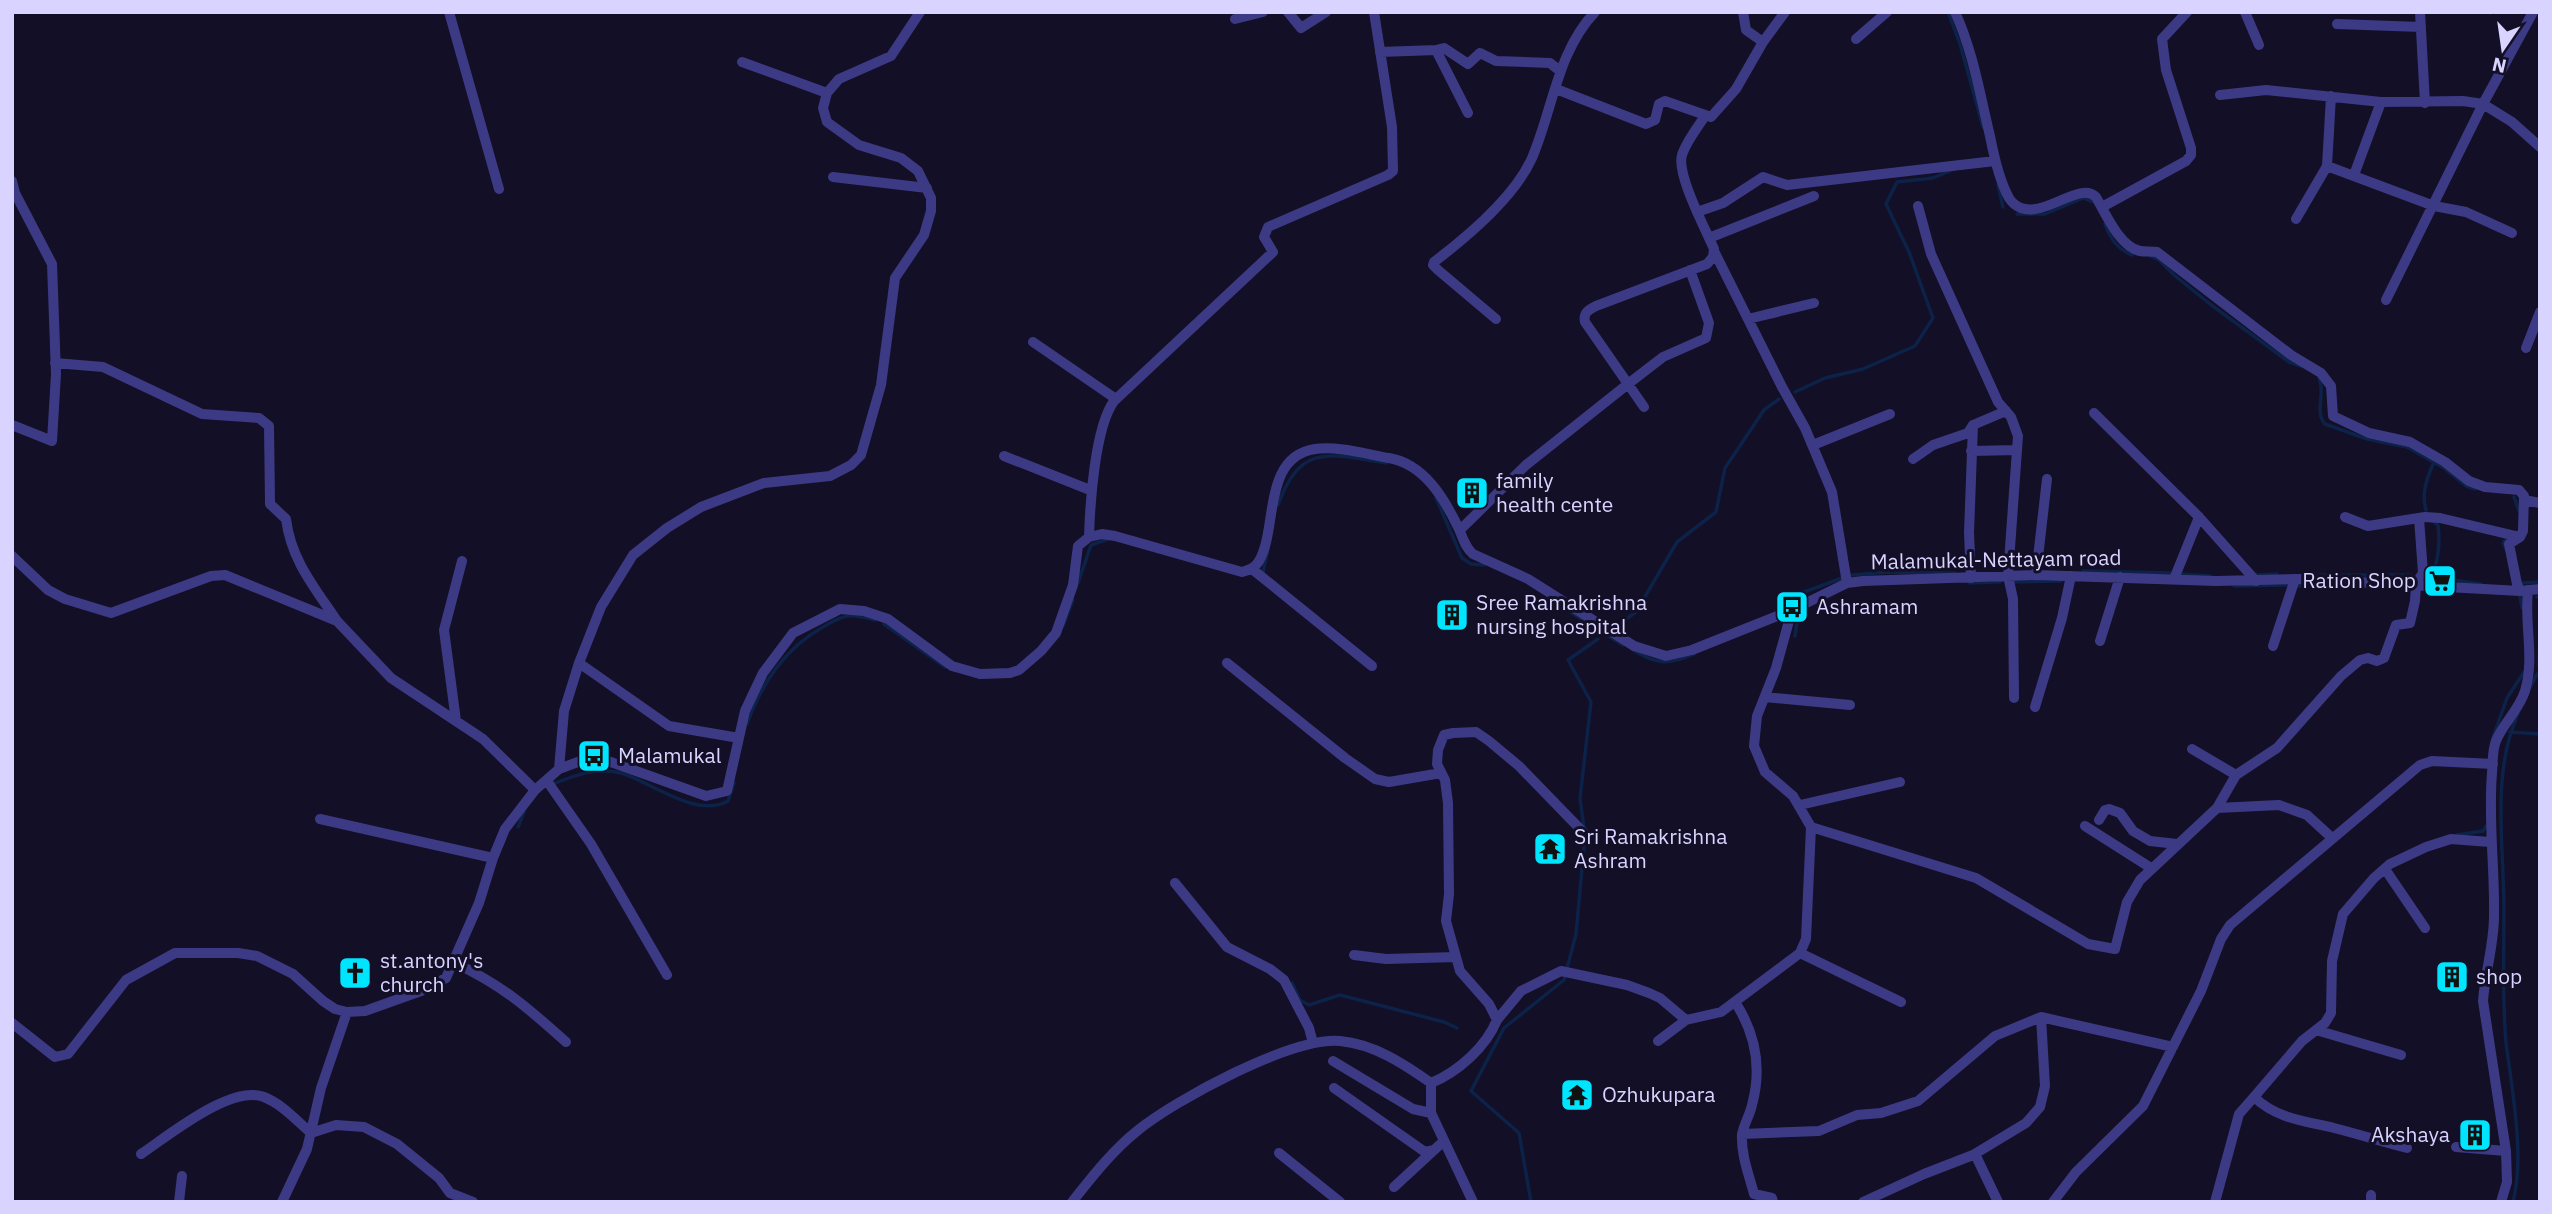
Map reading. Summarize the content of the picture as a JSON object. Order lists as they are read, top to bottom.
{
  "streets": {
    "street": ["Malamukal-Nettayam road"]
  },
  "places": {
    "building": [
      "family health cente",
      "Sree Ramakrishna nursing hospital",
      "shop",
      "Akshaya"
    ],
    "supermarket": ["Ration Shop"],
    "bus stop": ["Ashramam", "Malamukal"],
    "temple": ["Sri Ramakrishna Ashram", "Ozhukupara"],
    "church": ["st.antony's church"]
  },
  "north": "bottom"
}
